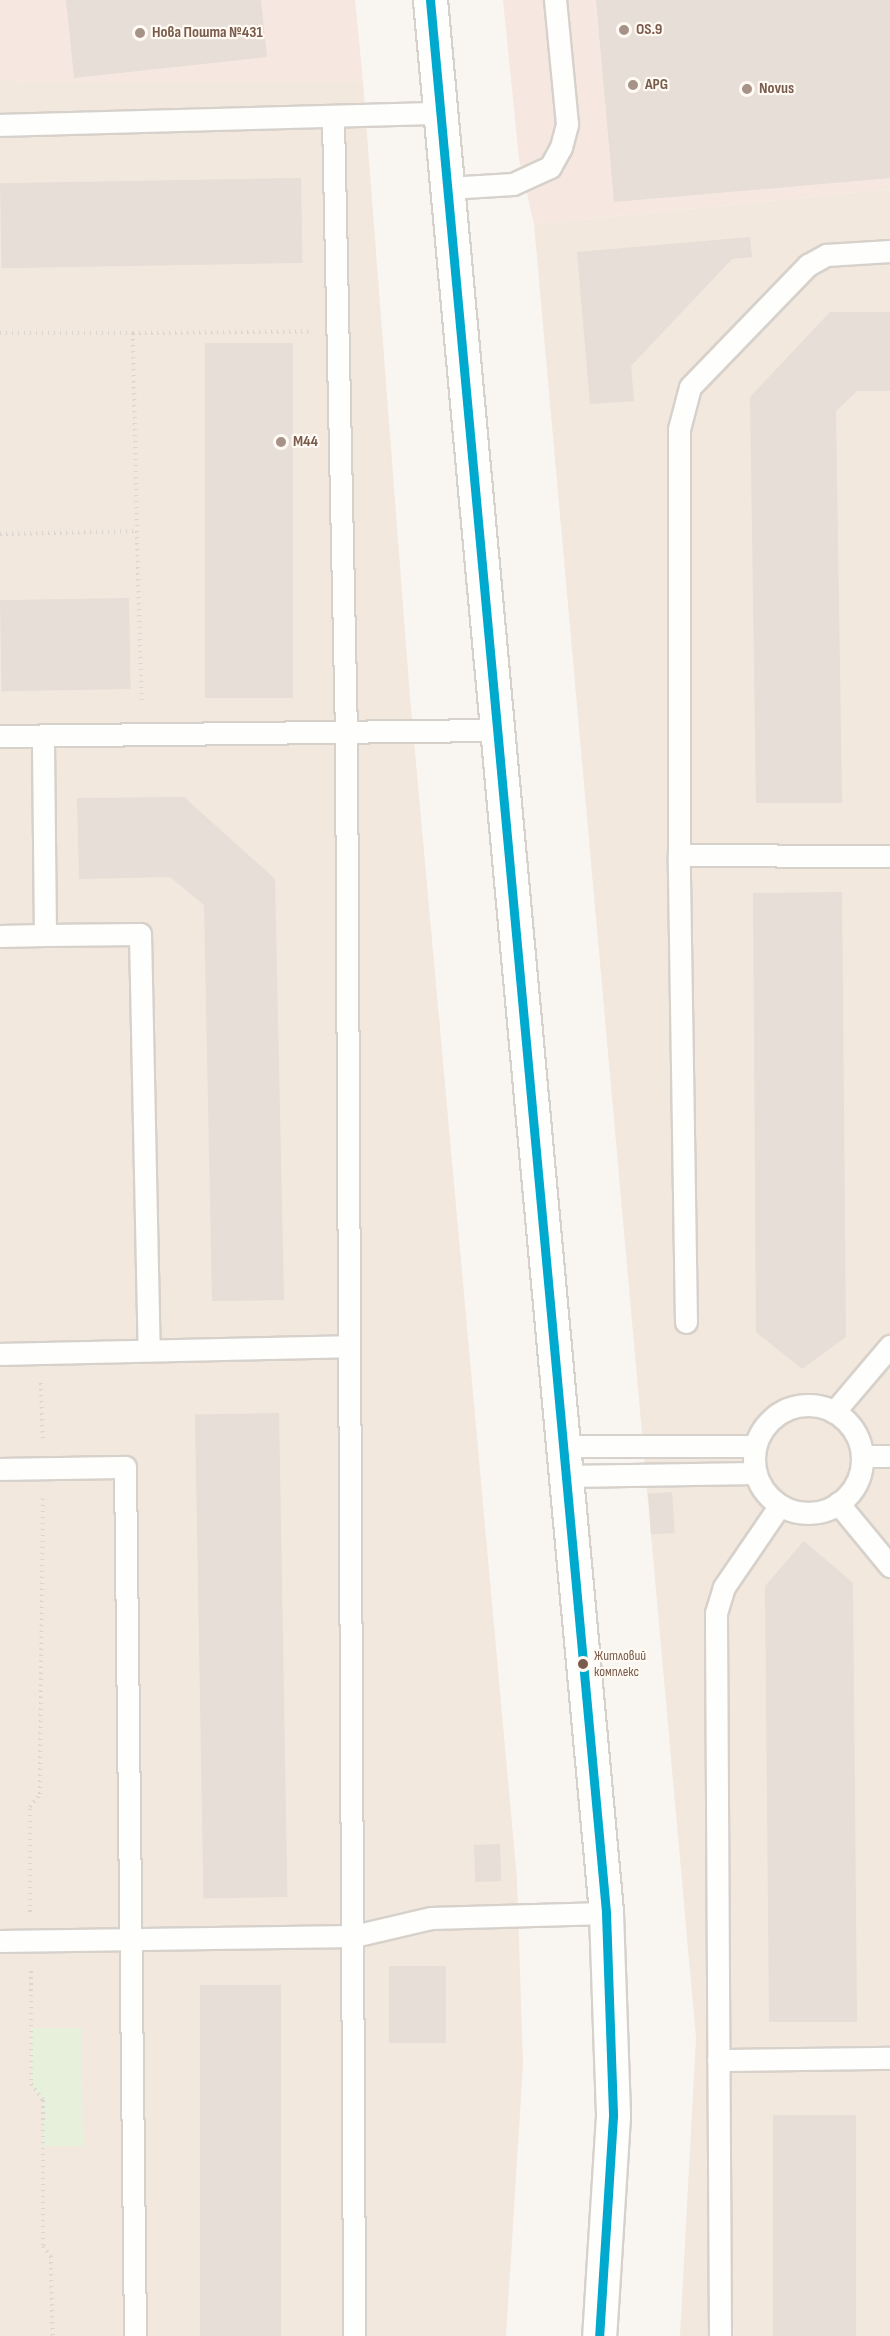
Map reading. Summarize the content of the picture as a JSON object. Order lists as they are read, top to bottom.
{
  "places": [
    "OS.9",
    "Нова Пошта №431",
    "APG",
    "Novus",
    "M44",
    "Житловий комплекс"
  ]
}
